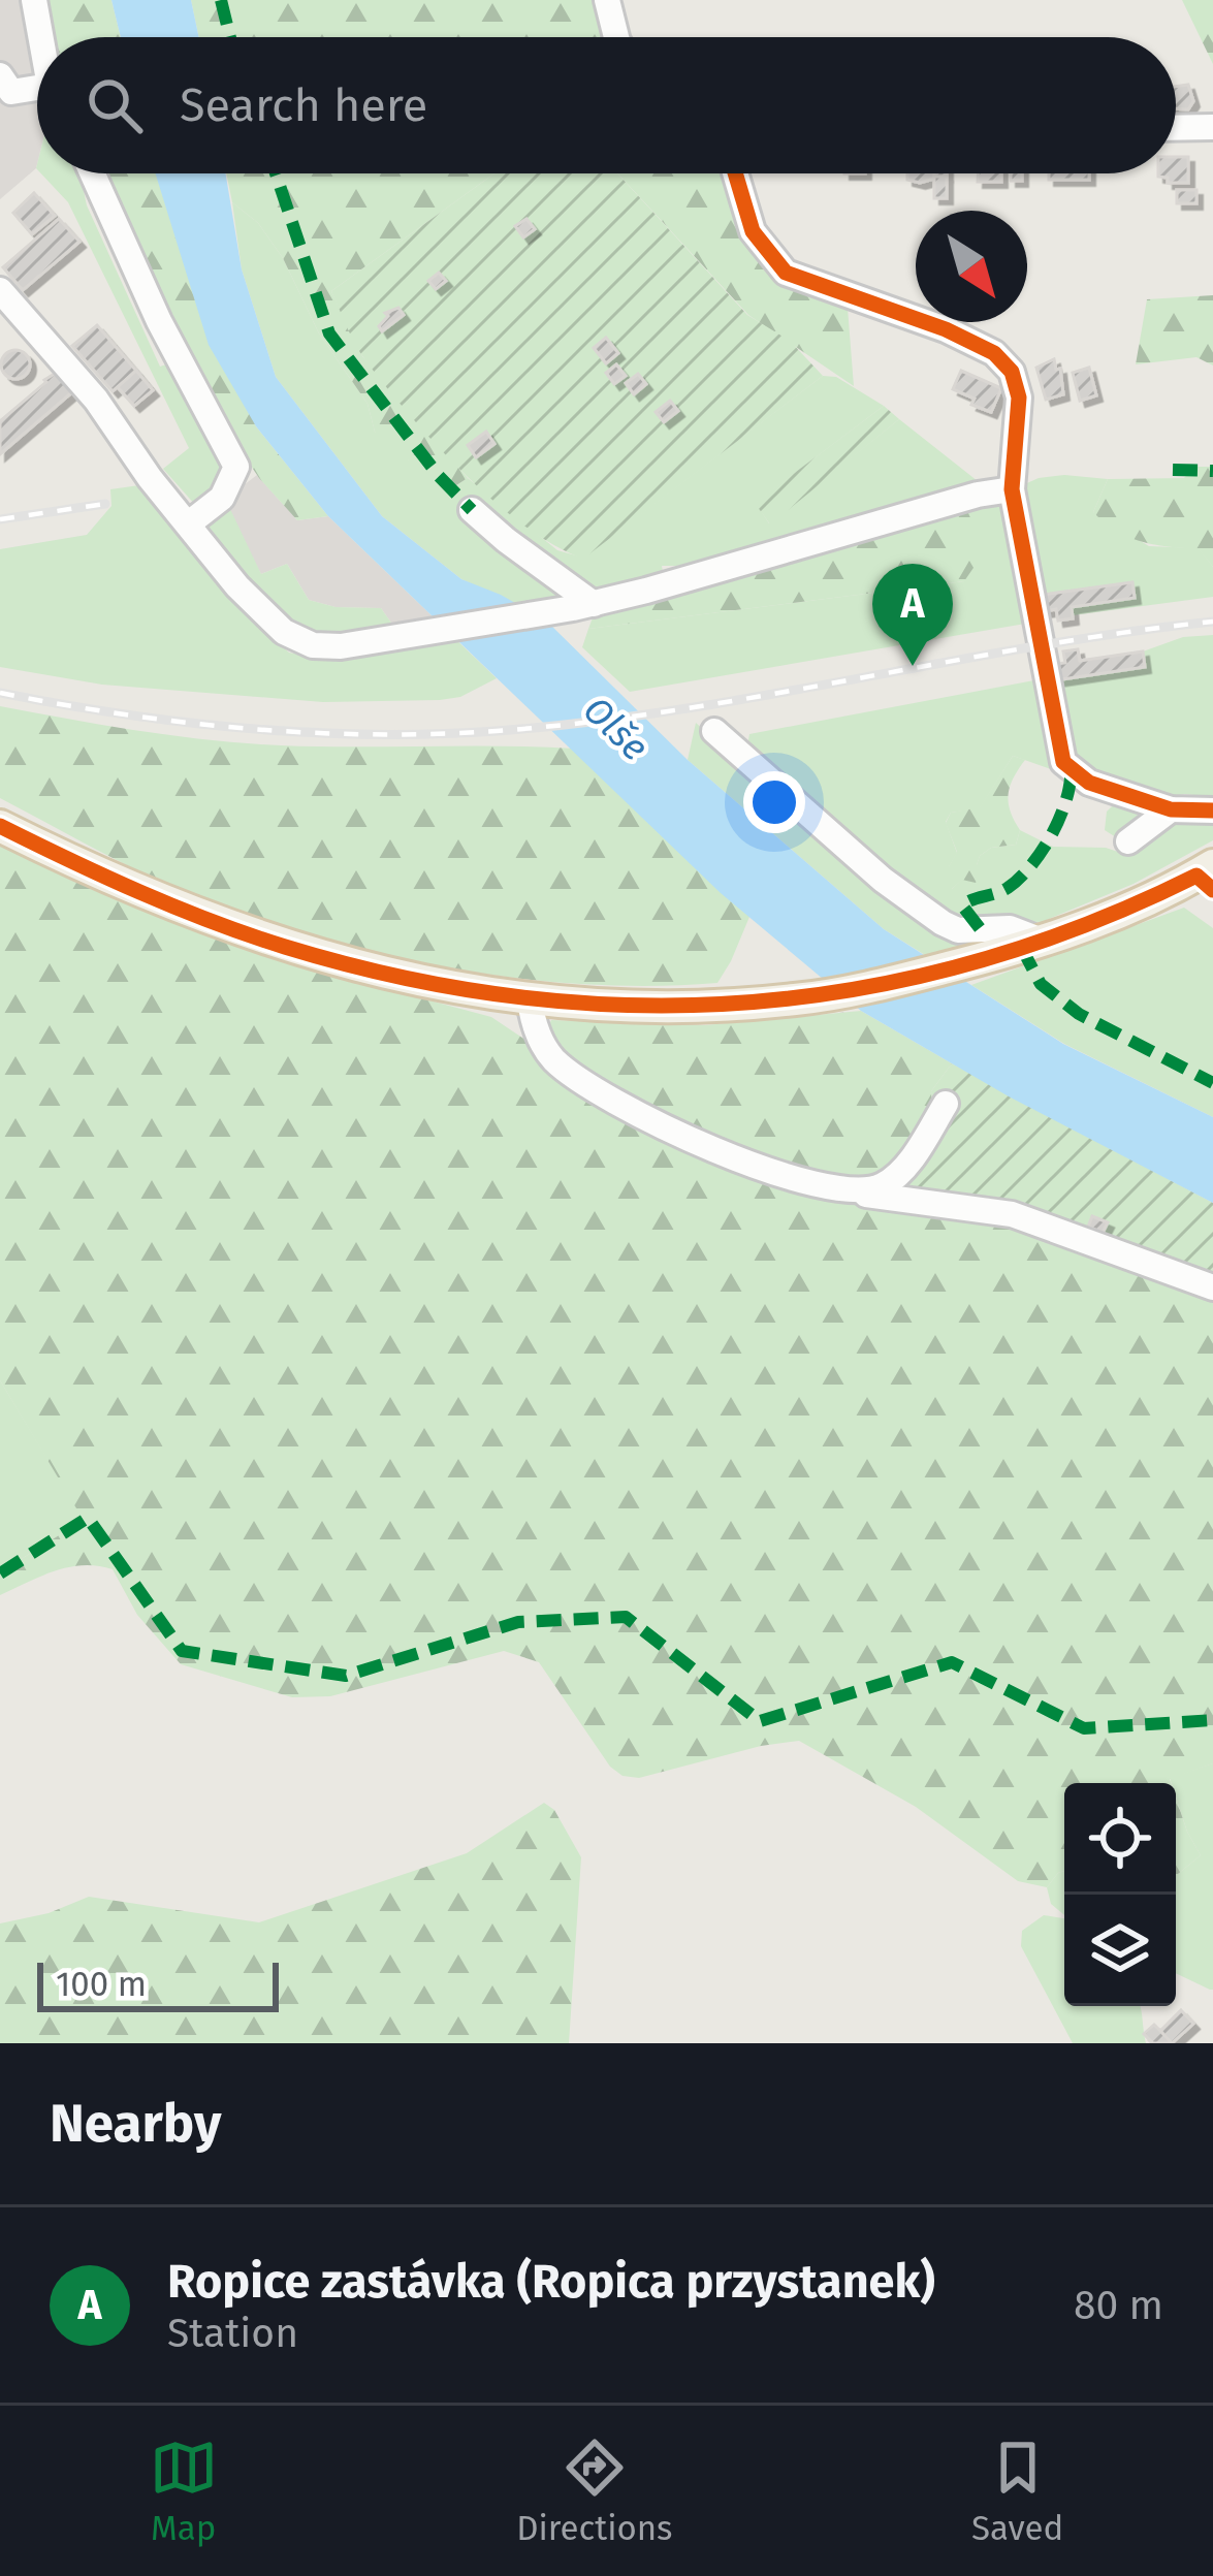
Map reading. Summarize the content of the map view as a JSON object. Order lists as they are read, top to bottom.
{
  "water": ["Olše"],
  "scale_bar": "100 m",
  "north": "bottom right",
  "page": {
    "search": "Search here",
    "pins": "A",
    "scale": "100 m",
    "heading": "Nearby",
    "list": [
      {
        "mark": "A",
        "name": "Ropice zastávka (Ropica przystanek)",
        "note": "Station",
        "value": "80 m"
      }
    ],
    "nav": ["Map", "Directions", "Saved"]
  }
}
